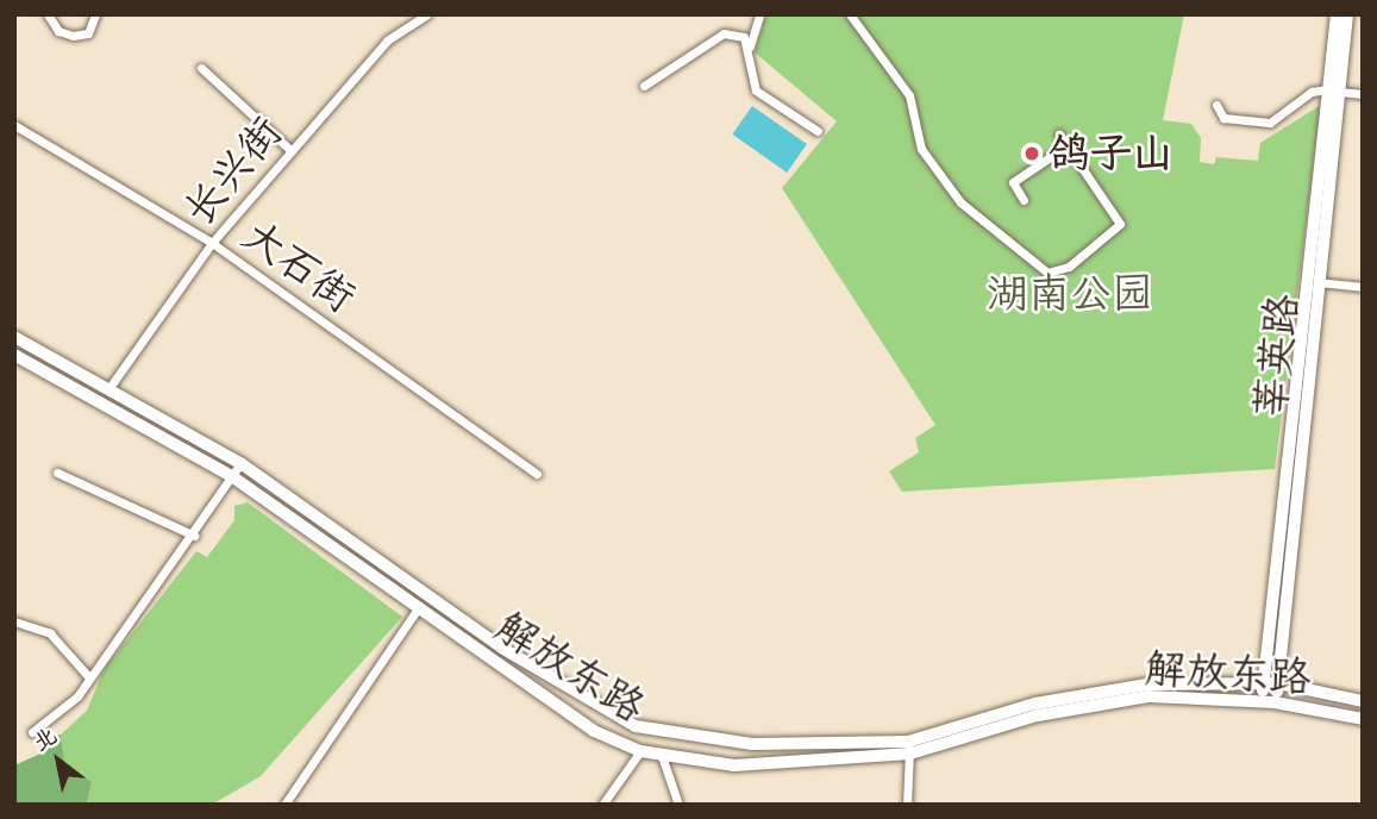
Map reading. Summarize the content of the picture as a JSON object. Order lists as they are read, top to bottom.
{
  "streets": {
    "main road": ["莘英路", "解放东路"],
    "street": ["长兴街", "大石街"]
  },
  "crossings": [
    ["长兴街", "大石街"],
    ["长兴街", "解放东路"],
    ["莘英路", "解放东路"]
  ],
  "parks": ["湖南公园"],
  "places": ["鸽子山"],
  "north": "top left"
}
